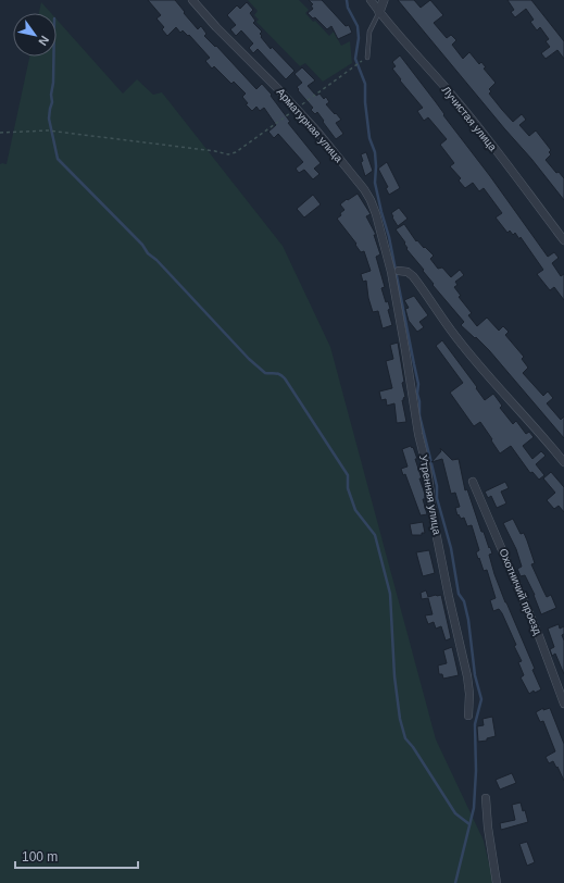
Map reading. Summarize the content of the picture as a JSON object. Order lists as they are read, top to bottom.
{
  "streets": {
    "street": [
      "Лучистая улица",
      "Арматурная улица",
      "Утренняя улица",
      "Охотничий проезд"
    ]
  },
  "crossings": [
    ["Арматурная улица", "Утренняя улица"]
  ],
  "scale_bar": "100 m",
  "north": "bottom right"
}
